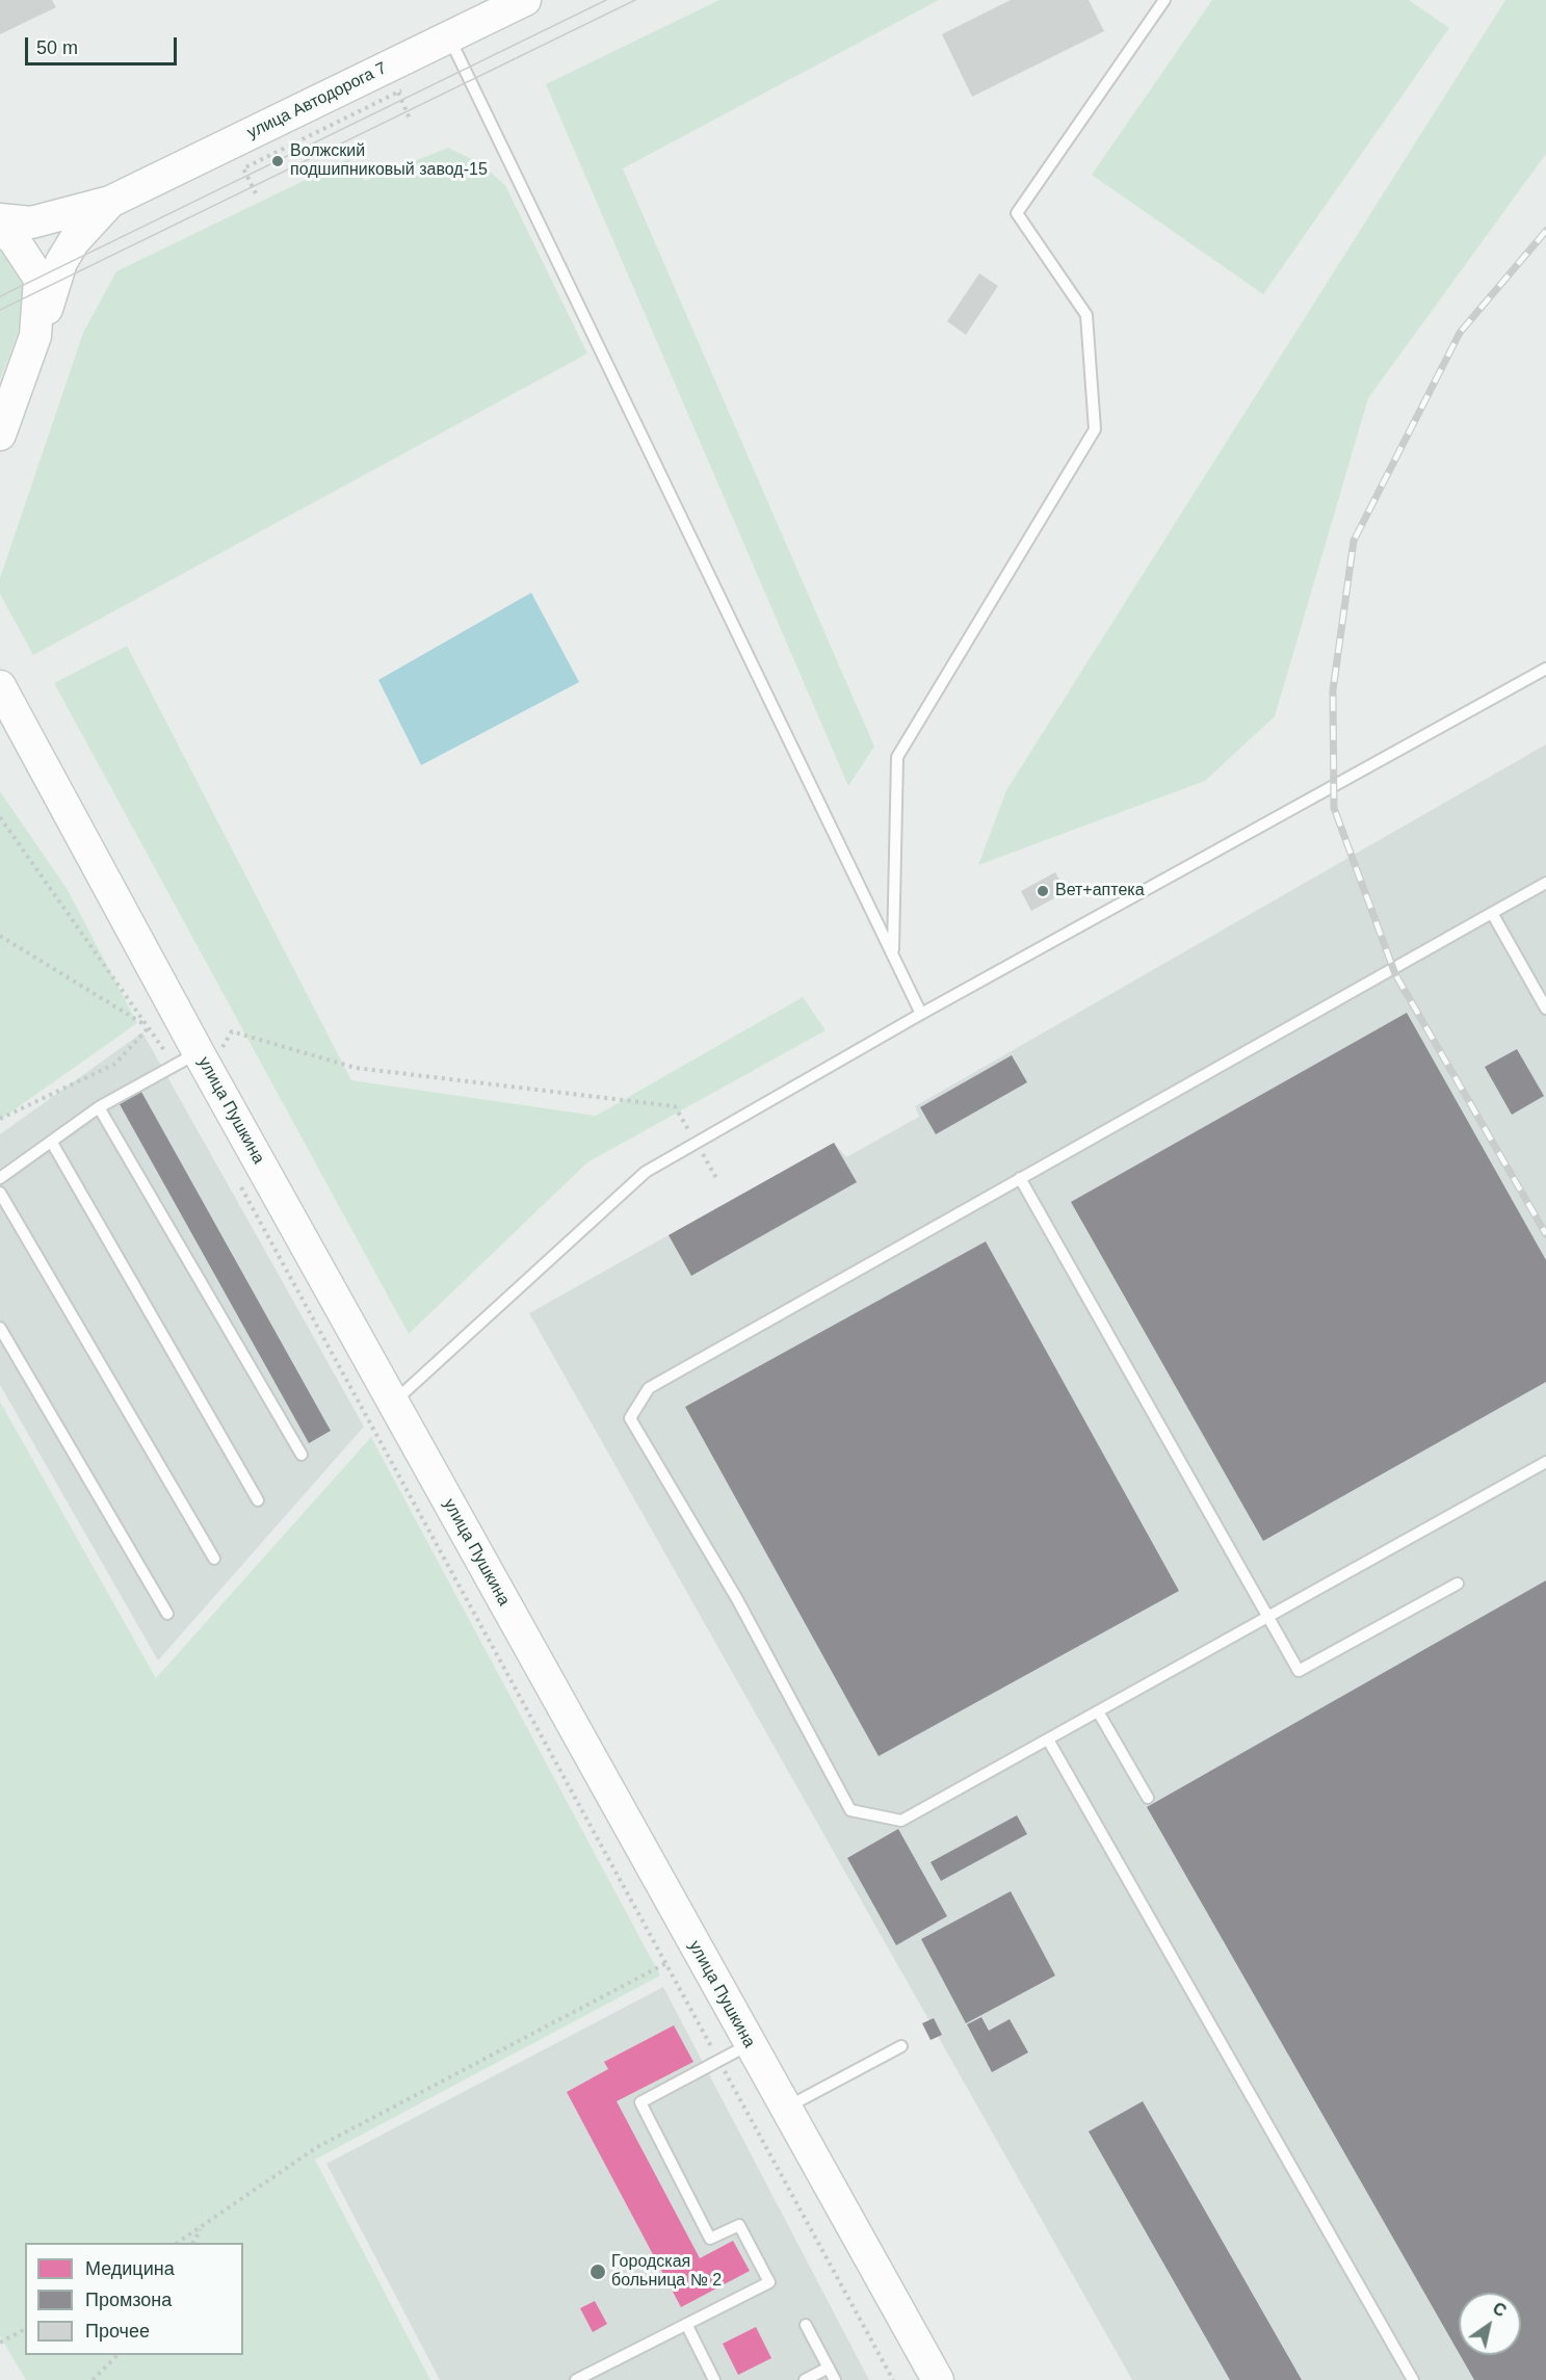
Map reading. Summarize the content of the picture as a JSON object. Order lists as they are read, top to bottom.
{
  "streets": {
    "main road": ["улица Автодорога 7", "улица Пушкина"]
  },
  "places": ["Волжский подшипниковый завод-15", "Вет+аптека", "Городская больница № 2"],
  "legend": ["Медицина", "Промзона", "Прочее"],
  "scale_bar": "50 m",
  "north": "top right"
}
